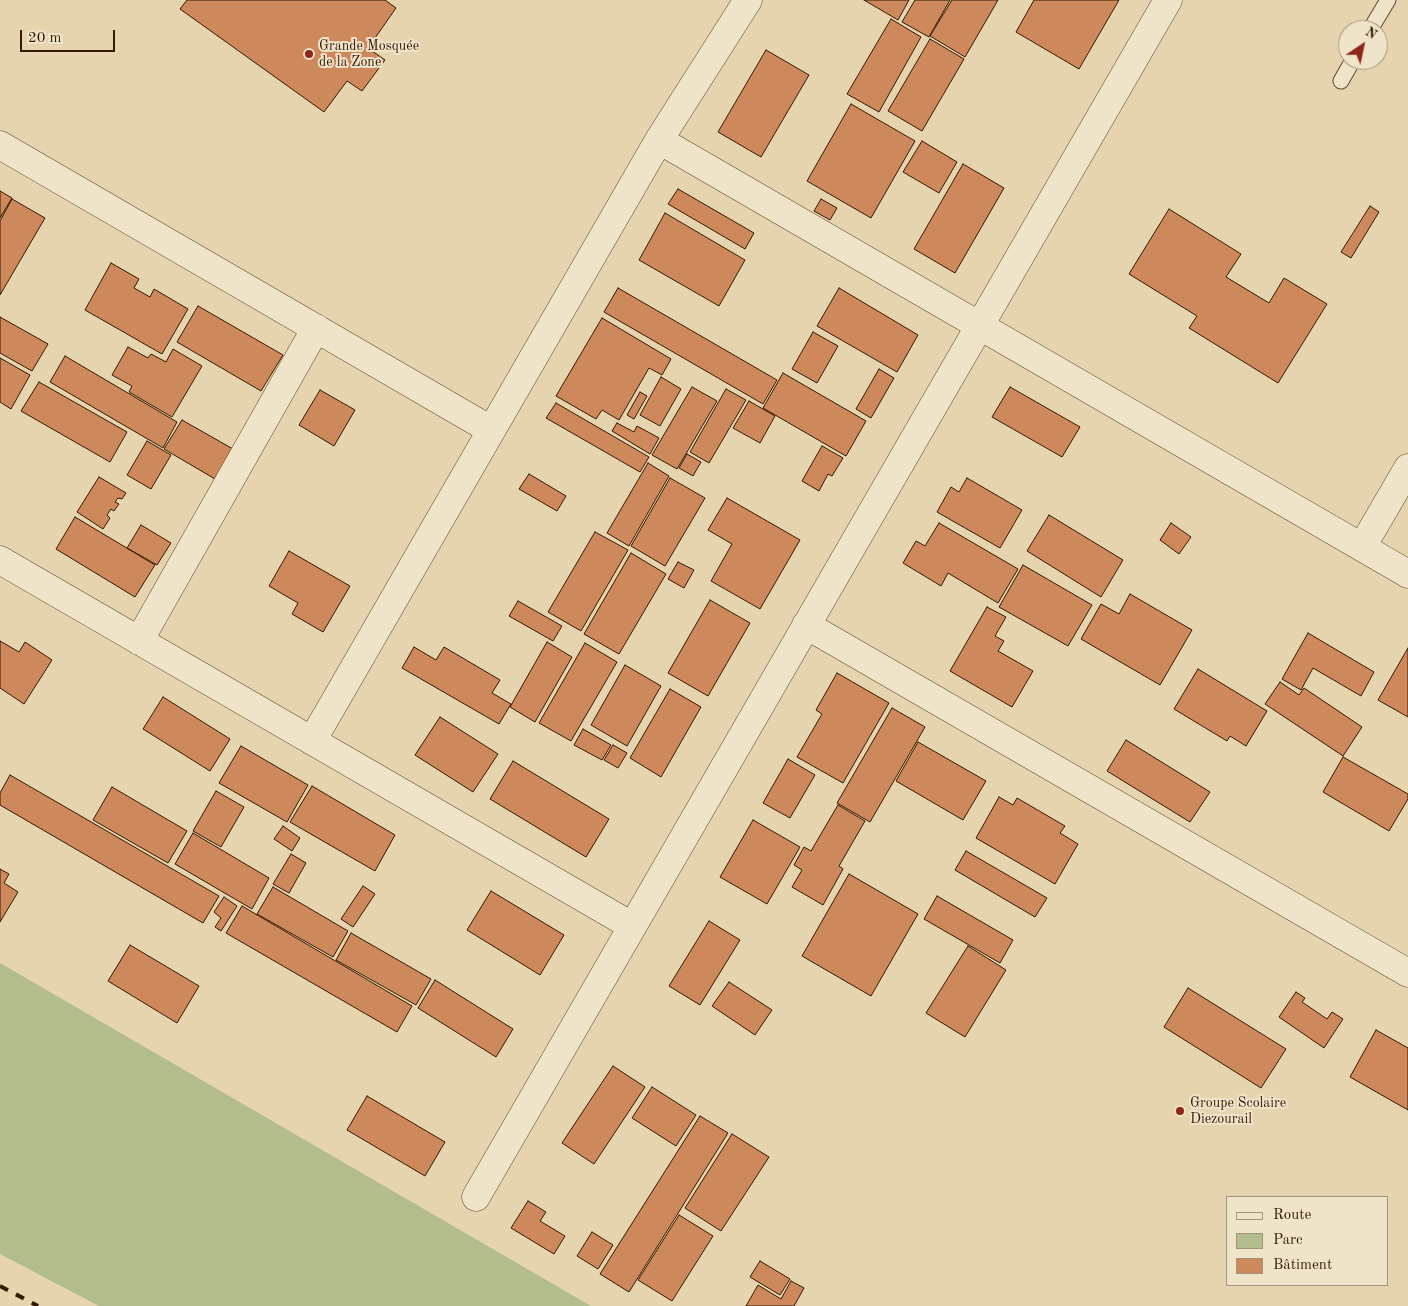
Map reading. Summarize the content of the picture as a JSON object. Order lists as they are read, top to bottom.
{
  "places": ["Grande Mosquée de la Zone", "Groupe Scolaire Diezourail"],
  "legend": ["Route", "Parc", "Bâtiment"],
  "scale_bar": "20 m",
  "north": "top right"
}
